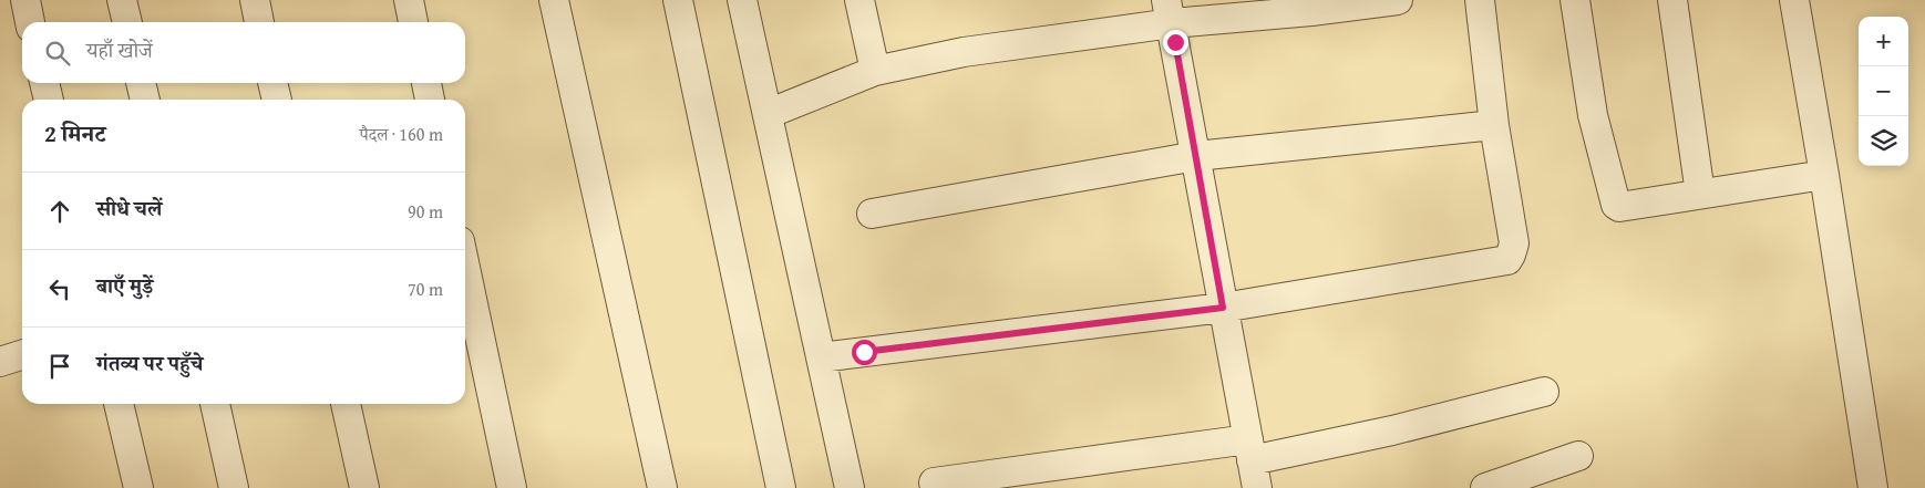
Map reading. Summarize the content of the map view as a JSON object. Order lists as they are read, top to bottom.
{
  "page": {
    "map_buttons": ["+", "−"],
    "search": "यहाँ खोजें",
    "heading": ["2 मिनट", "पैदल · 160 m"],
    "list": [
      ["सीधे चलें", "90 m"],
      ["बाएँ मुड़ें", "70 m"],
      "गंतव्य पर पहुँचे"
    ]
  }
}
